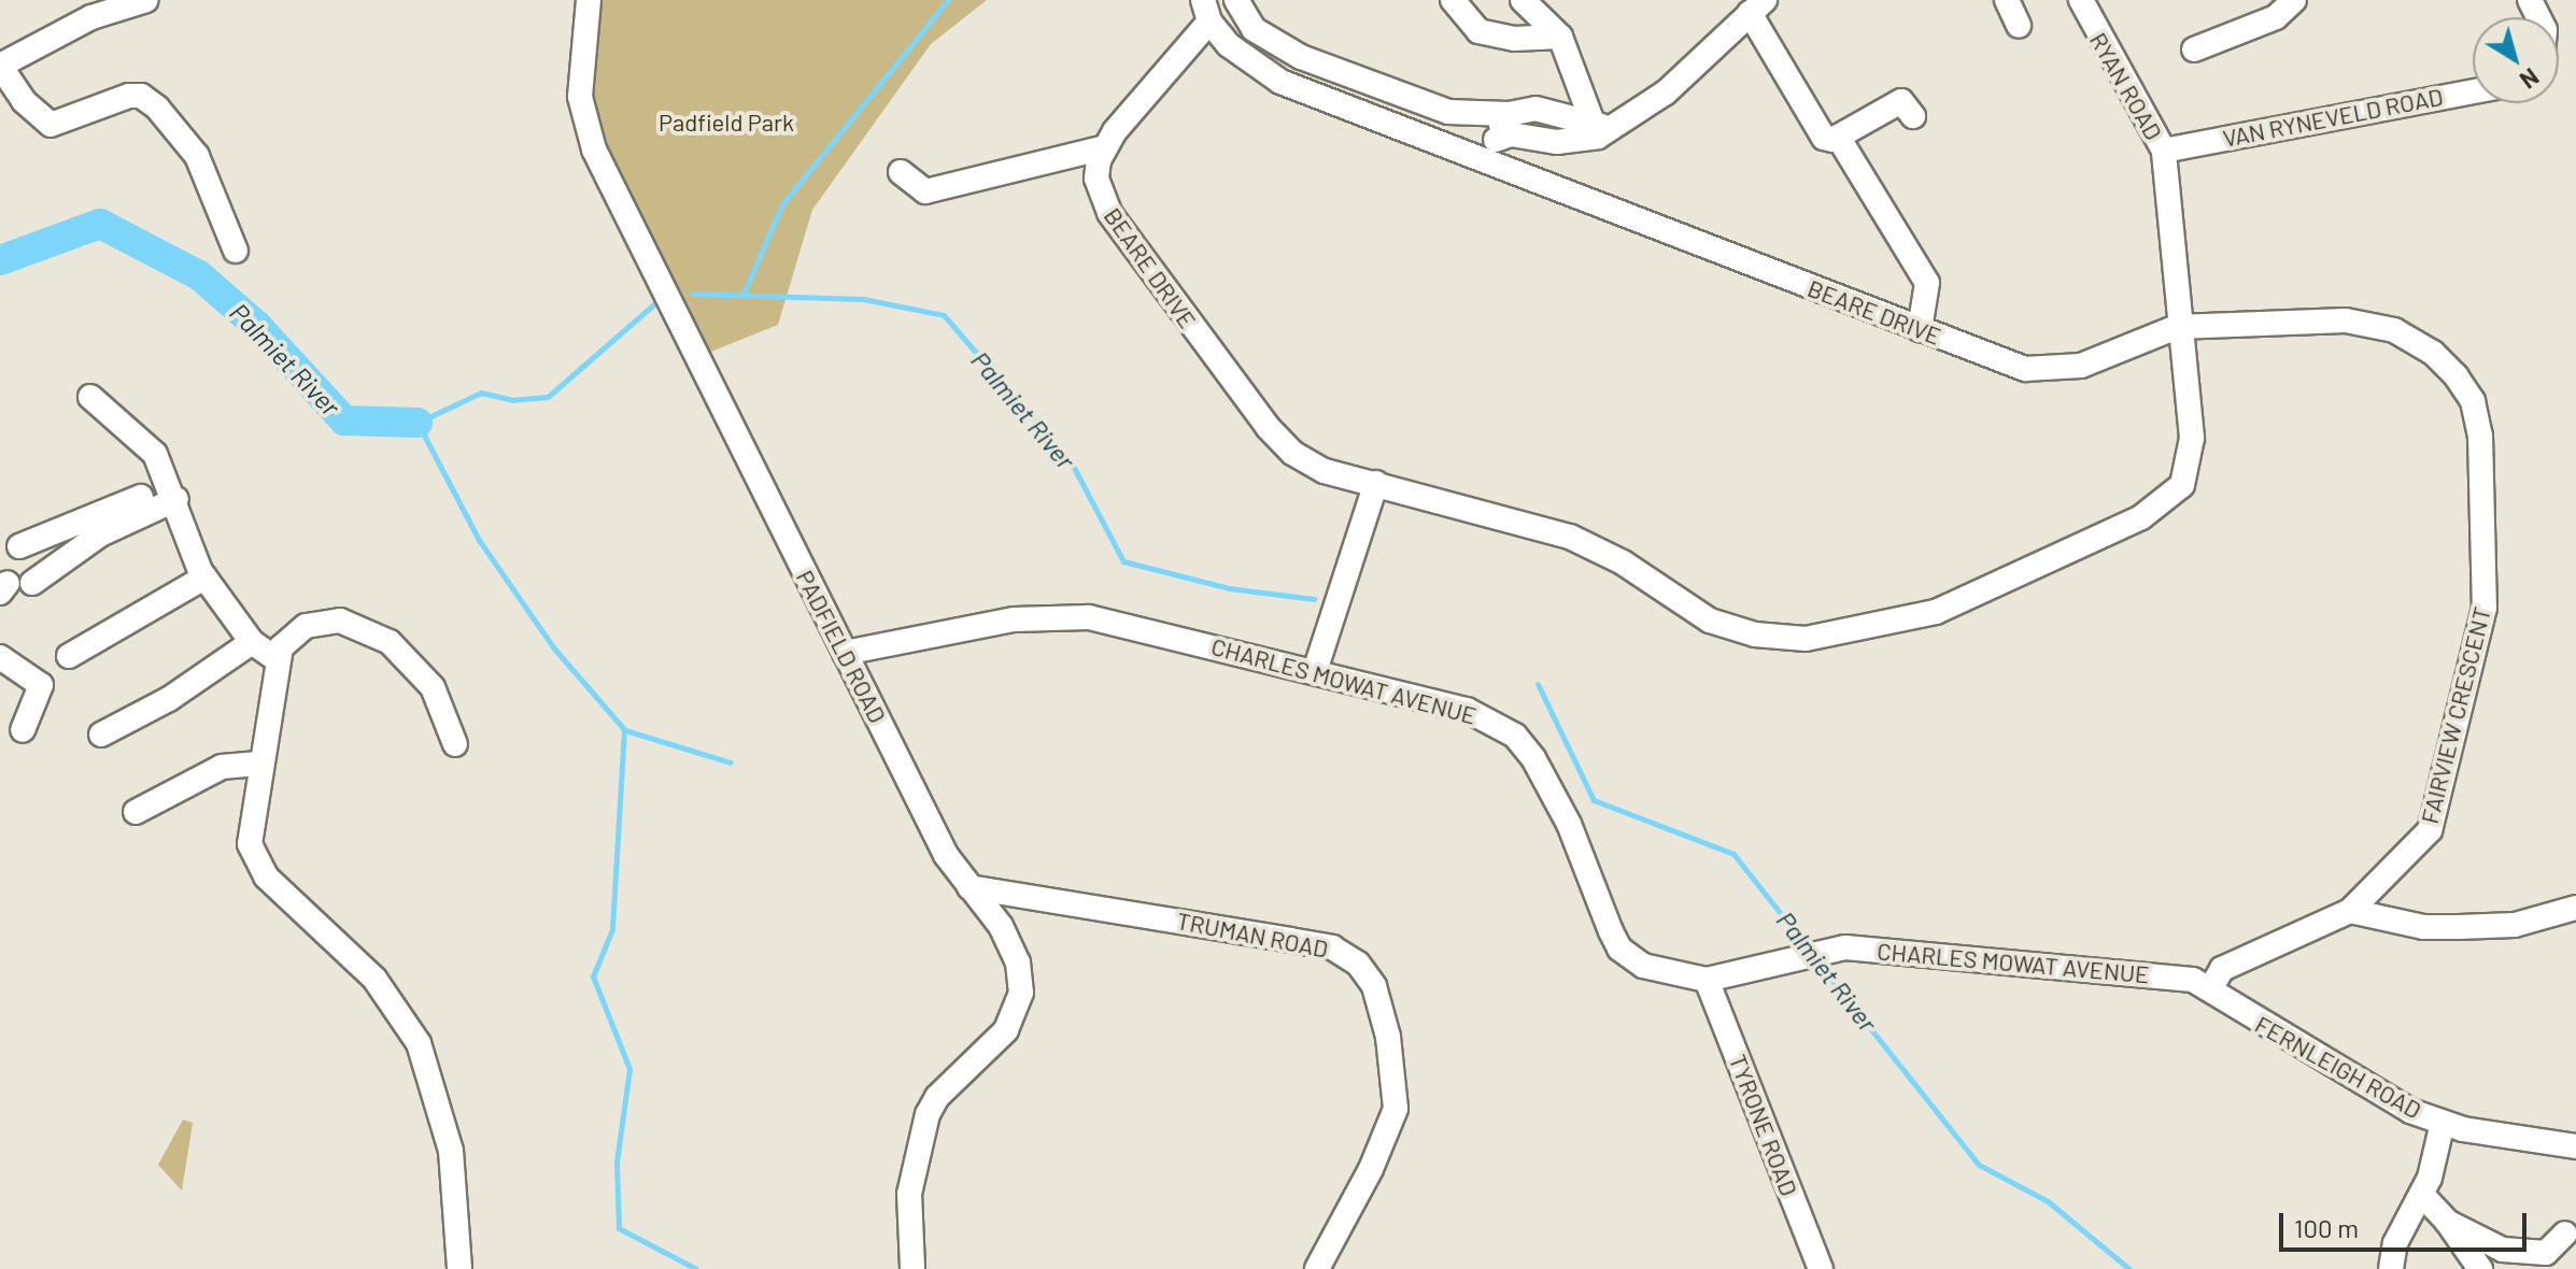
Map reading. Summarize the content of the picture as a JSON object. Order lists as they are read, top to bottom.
{
  "streets": {
    "street": [
      "RYAN ROAD",
      "VAN RYNEVELD ROAD",
      "BEARE DRIVE",
      "PADFIELD ROAD",
      "CHARLES MOWAT AVENUE",
      "FAIRVIEW CRESCENT",
      "TRUMAN ROAD",
      "FERNLEIGH ROAD",
      "TYRONE ROAD"
    ]
  },
  "crossings": [
    ["RYAN ROAD", "VAN RYNEVELD ROAD"],
    ["RYAN ROAD", "BEARE DRIVE"],
    ["RYAN ROAD", "FAIRVIEW CRESCENT"],
    ["BEARE DRIVE", "FAIRVIEW CRESCENT"],
    ["PADFIELD ROAD", "CHARLES MOWAT AVENUE"],
    ["PADFIELD ROAD", "TRUMAN ROAD"],
    ["CHARLES MOWAT AVENUE", "FAIRVIEW CRESCENT"],
    ["CHARLES MOWAT AVENUE", "FERNLEIGH ROAD"],
    ["CHARLES MOWAT AVENUE", "TYRONE ROAD"],
    ["FAIRVIEW CRESCENT", "FERNLEIGH ROAD"]
  ],
  "water": ["Palmiet River"],
  "parks": ["Padfield Park"],
  "scale_bar": "100 m",
  "north": "bottom right"
}
